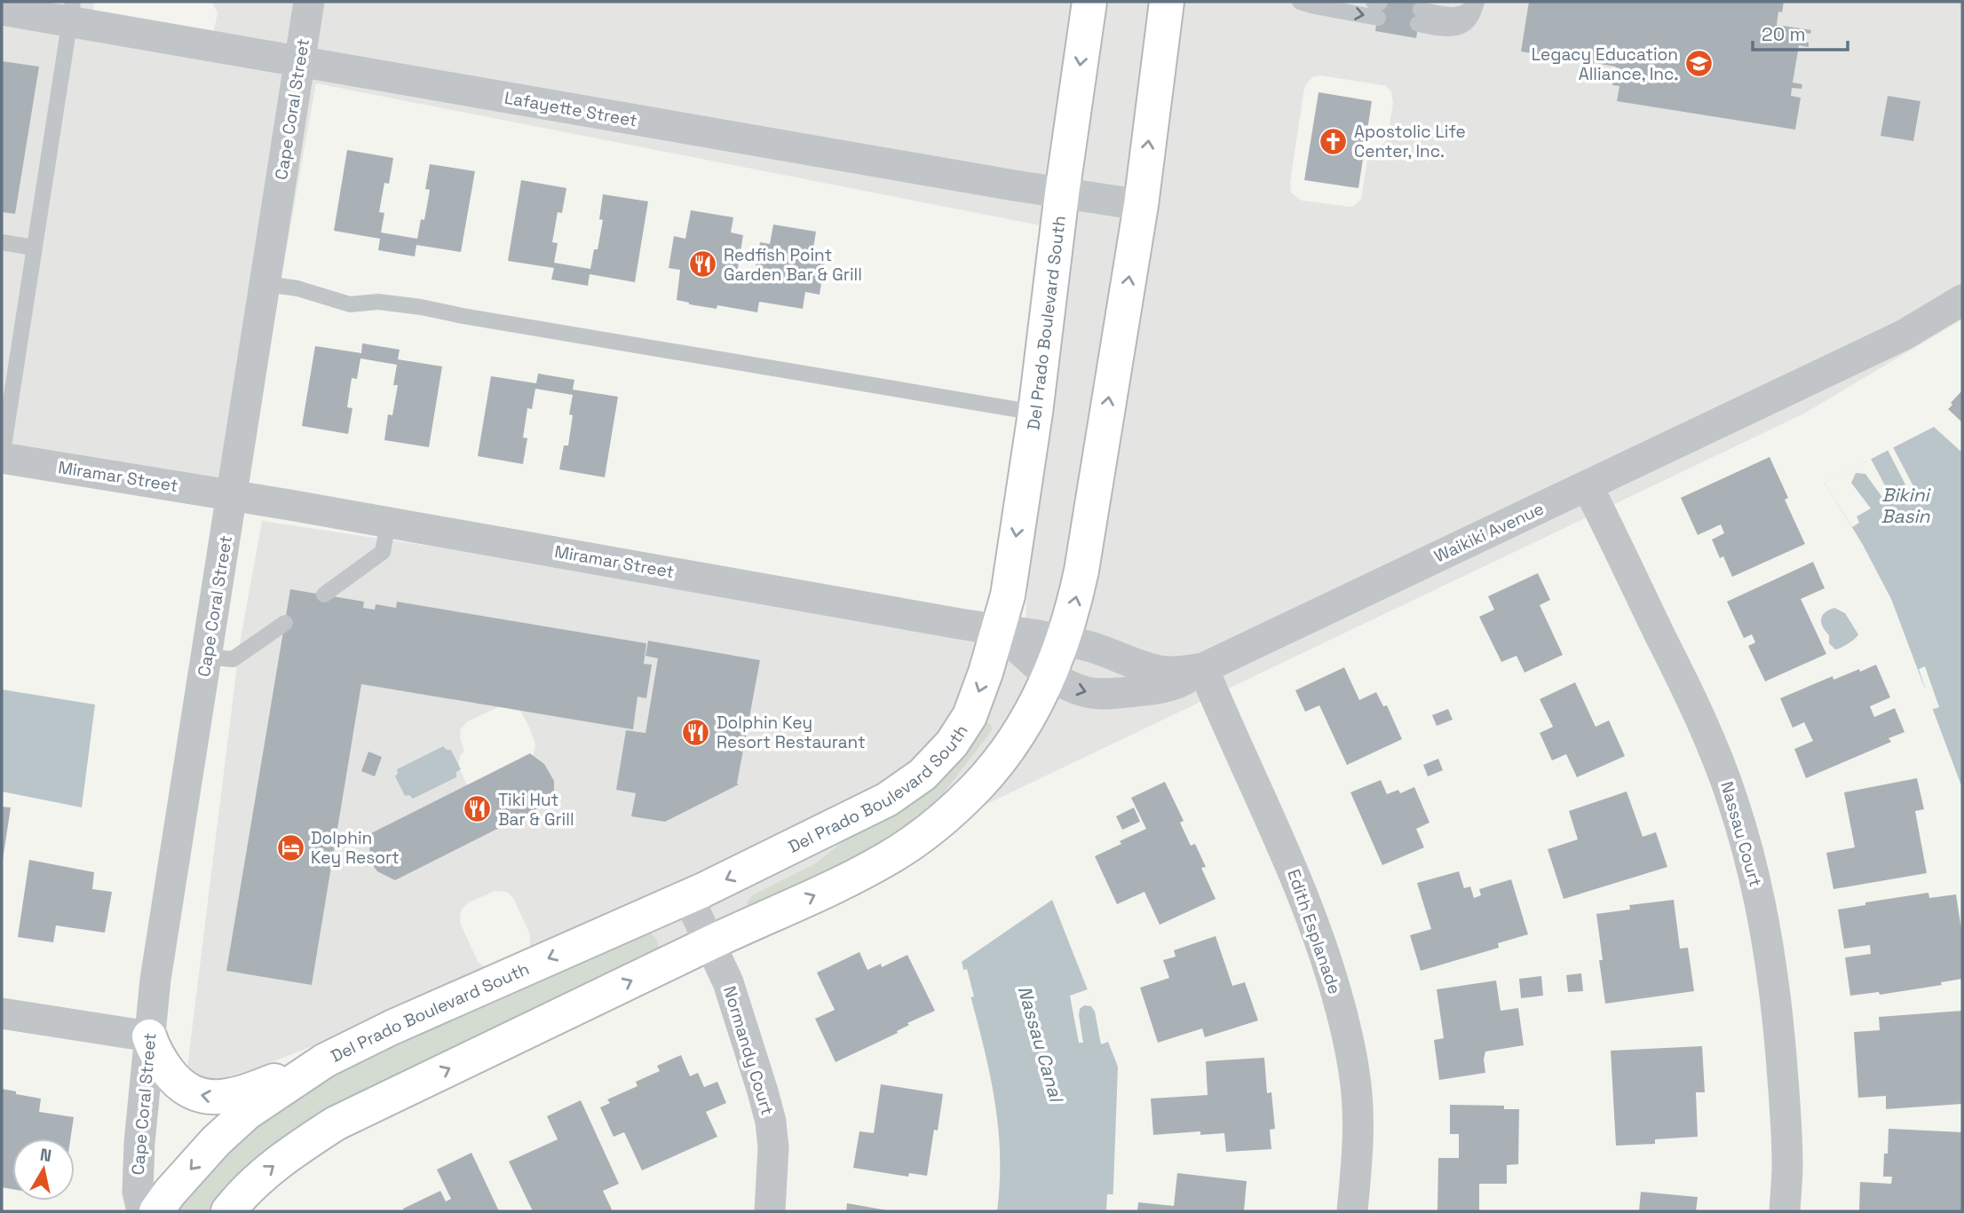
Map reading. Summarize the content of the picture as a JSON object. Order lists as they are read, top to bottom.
{
  "streets": {
    "street": [
      "Cape Coral Street",
      "Lafayette Street",
      "Del Prado Boulevard South",
      "Miramar Street",
      "Waikiki Avenue",
      "Nassau Court",
      "Edith Esplanade",
      "Normandy Court"
    ]
  },
  "crossings": [
    ["Cape Coral Street", "Lafayette Street"],
    ["Cape Coral Street", "Miramar Street"],
    ["Lafayette Street", "Del Prado Boulevard South"],
    ["Del Prado Boulevard South", "Miramar Street"],
    ["Del Prado Boulevard South", "Waikiki Avenue"],
    ["Del Prado Boulevard South", "Normandy Court"],
    ["Miramar Street", "Waikiki Avenue"],
    ["Waikiki Avenue", "Nassau Court"],
    ["Waikiki Avenue", "Edith Esplanade"]
  ],
  "water": ["Bikini Basin", "Nassau Canal"],
  "places": {
    "school or university": ["Legacy Education Alliance, Inc."],
    "church": ["Apostolic Life Center, Inc."],
    "restaurant": ["Redfish Point Garden Bar & Grill", "Dolphin Key Resort Restaurant", "Tiki Hut Bar & Grill"],
    "hotel": ["Dolphin Key Resort"]
  },
  "scale_bar": "20 m",
  "north": "top"
}
